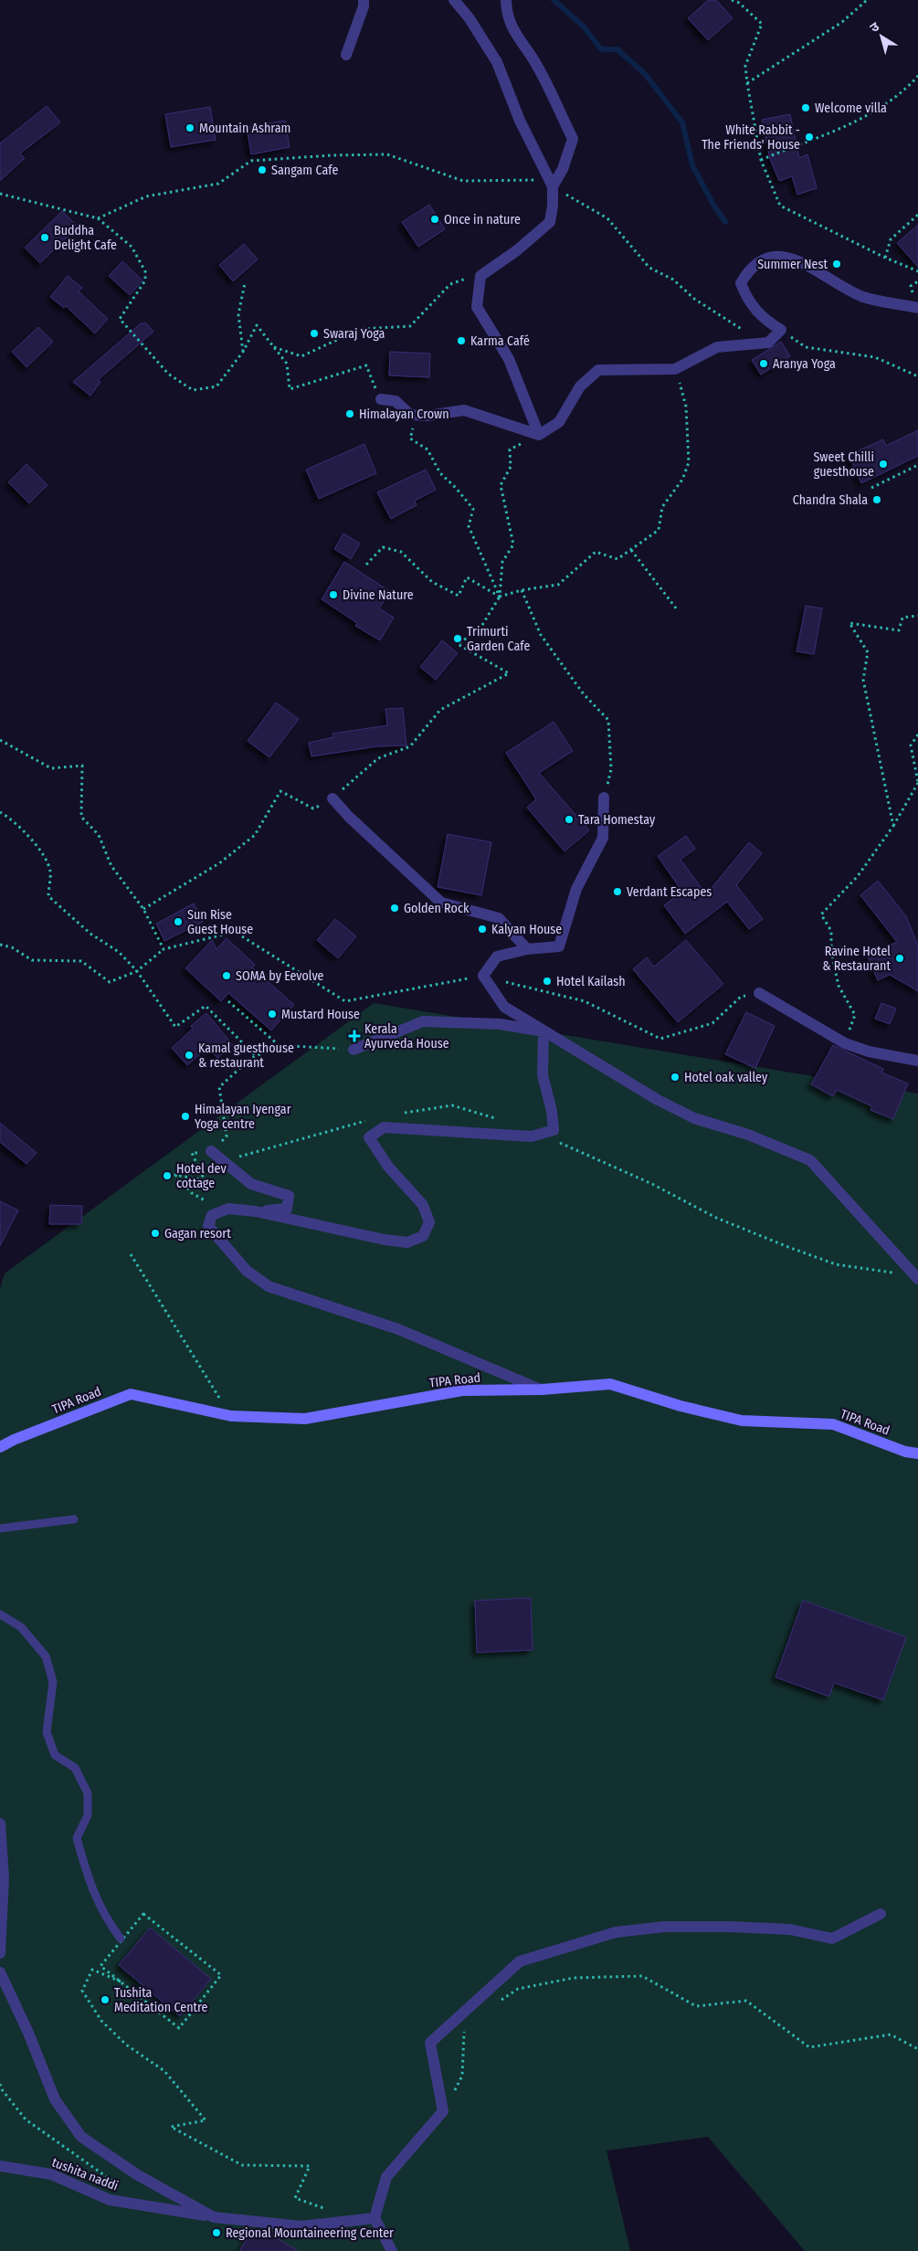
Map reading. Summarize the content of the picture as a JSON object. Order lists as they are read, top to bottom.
{
  "streets": {
    "street": ["TIPA Road", "tushita naddi"]
  },
  "places": {
    "other": [
      "Welcome villa",
      "Mountain Ashram",
      "White Rabbit - The Friends' House",
      "Sangam Cafe",
      "Once in nature",
      "Buddha Delight Cafe",
      "Summer Nest",
      "Swaraj Yoga",
      "Karma Café",
      "Aranya Yoga",
      "Himalayan Crown",
      "Sweet Chilli guesthouse",
      "Chandra Shala",
      "Divine Nature",
      "Trimurti Garden Cafe",
      "Tara Homestay",
      "Verdant Escapes",
      "Golden Rock",
      "Sun Rise Guest House",
      "Kalyan House",
      "Ravine Hotel & Restaurant",
      "SOMA by Eevolve",
      "Hotel Kailash",
      "Mustard House",
      "Kamal guesthouse & restaurant",
      "Hotel oak valley",
      "Himalayan Iyengar Yoga centre",
      "Hotel dev cottage",
      "Gagan resort",
      "Tushita Meditation Centre",
      "Regional Mountaineering Center"
    ],
    "health": ["Kerala Ayurveda House"]
  },
  "north": "top left"
}
